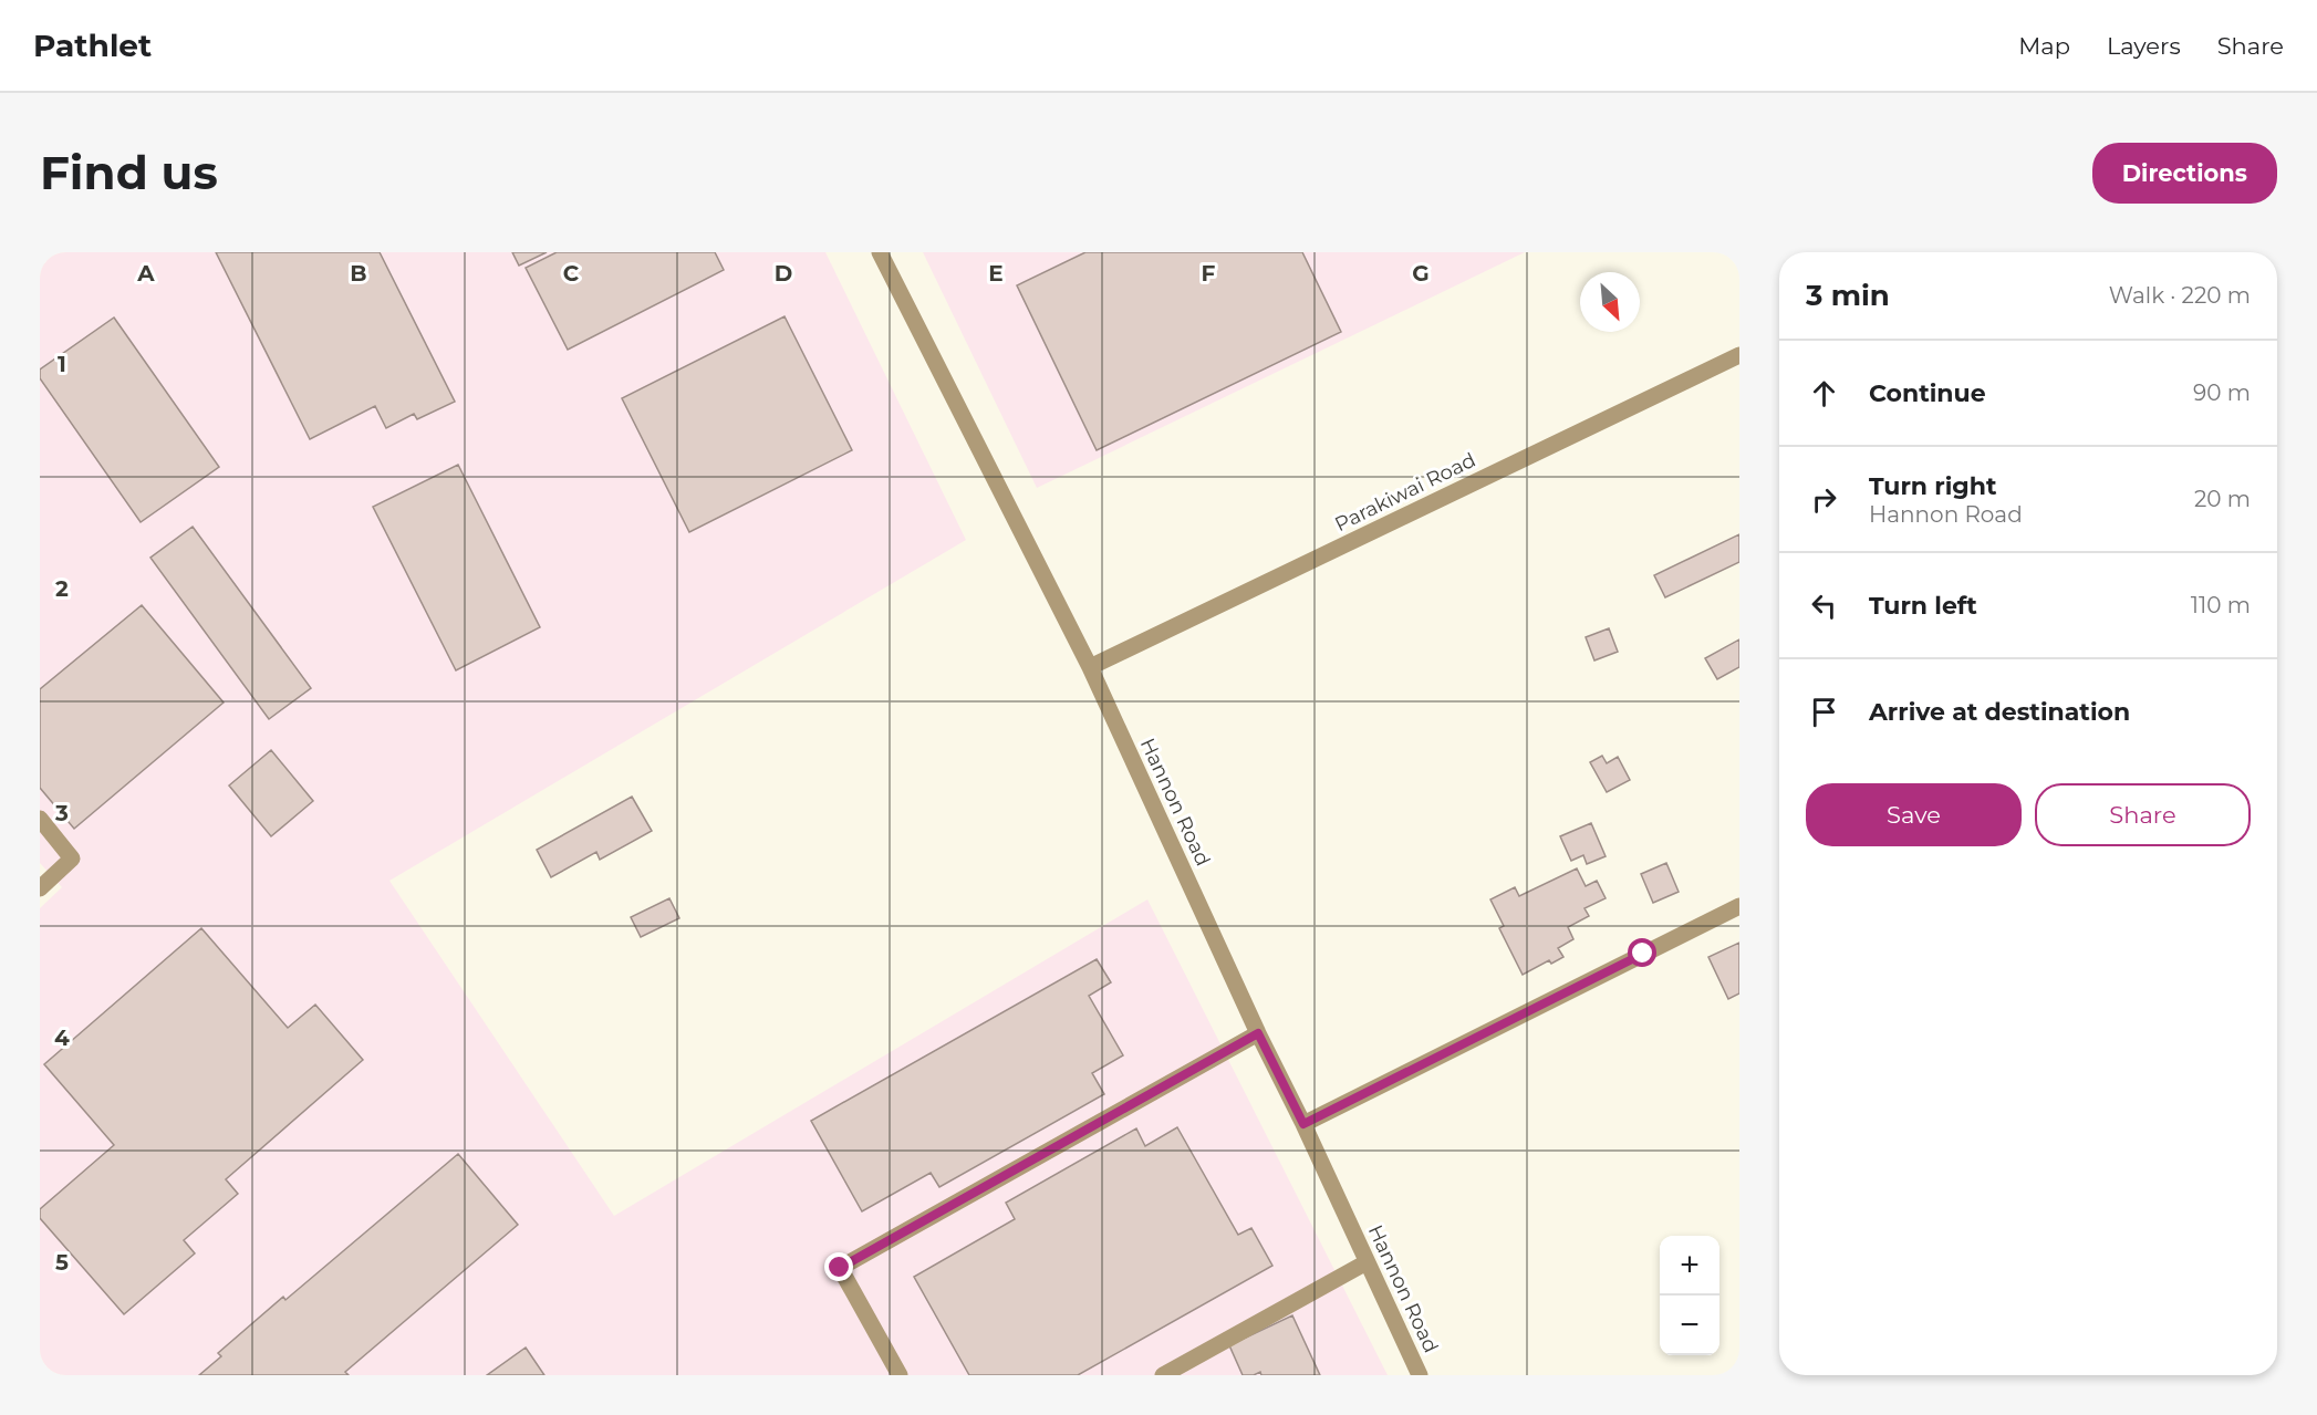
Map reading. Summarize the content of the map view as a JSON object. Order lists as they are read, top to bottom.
{
  "streets": {
    "street": ["Parakiwai Road", "Hannon Road"]
  },
  "crossings": [
    ["Parakiwai Road", "Hannon Road"]
  ],
  "north": "bottom right",
  "page": {
    "header": "Pathlet",
    "nav": ["Map", "Layers", "Share"],
    "buttons": [
      "Directions",
      ["Save", "Share"]
    ],
    "title": "Find us",
    "heading": ["3 min", "Walk · 220 m"],
    "list": [
      ["Continue", "90 m"],
      ["Turn right", "Hannon Road", "20 m"],
      ["Turn left", "110 m"],
      "Arrive at destination"
    ],
    "map_buttons": ["+", "−"]
  },
  "grid": {
    "columns": [
      "A",
      "B",
      "C",
      "D",
      "E",
      "F",
      "G"
    ],
    "rows": [
      "1",
      "2",
      "3",
      "4",
      "5"
    ]
  }
}
